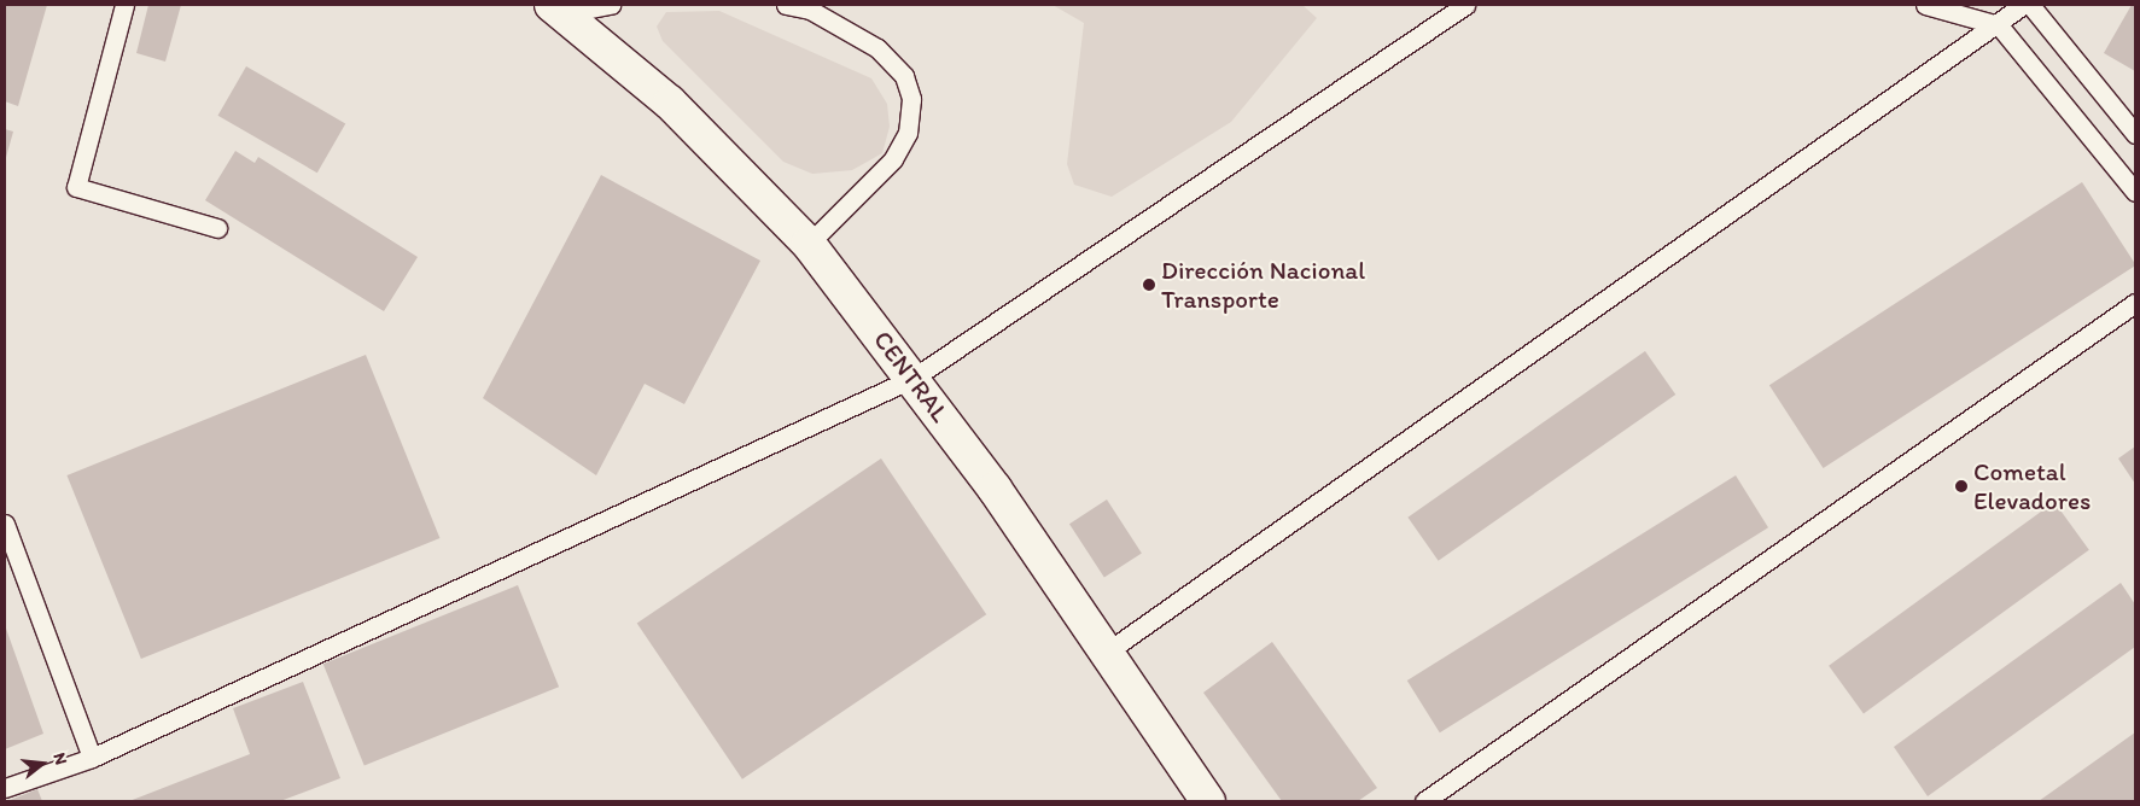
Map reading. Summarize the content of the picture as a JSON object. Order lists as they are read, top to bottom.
{
  "streets": {
    "street": ["CENTRAL"]
  },
  "places": ["Dirección Nacional Transporte", "Cometal Elevadores"],
  "north": "right"
}
